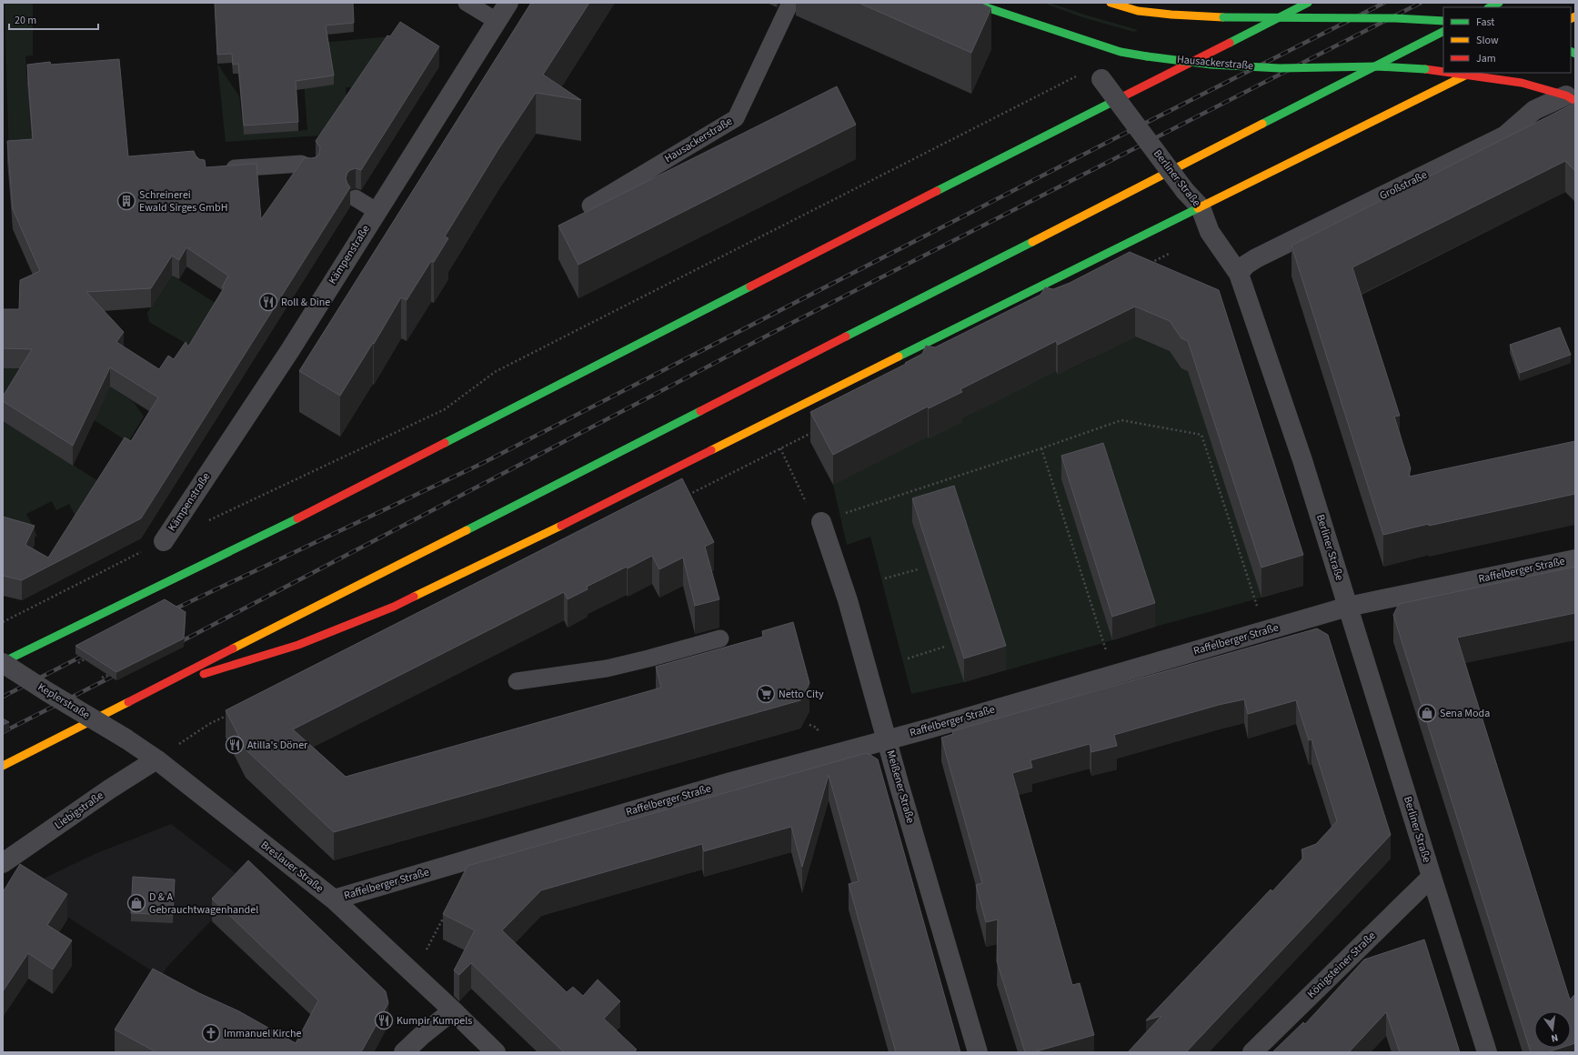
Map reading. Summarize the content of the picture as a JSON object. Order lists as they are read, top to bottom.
{
  "streets": {
    "main road": ["Hausackerstraße"],
    "street": [
      "Berliner Straße",
      "Großstraße",
      "Kämpenstraße",
      "Raffelberger Straße",
      "Keplerstraße",
      "Meißener Straße",
      "Liebigstraße",
      "Breslauer Straße",
      "Königsteiner Straße"
    ]
  },
  "crossings": [
    ["Hausackerstraße", "Großstraße"],
    ["Berliner Straße", "Großstraße"],
    ["Berliner Straße", "Raffelberger Straße"],
    ["Berliner Straße", "Königsteiner Straße"],
    ["Raffelberger Straße", "Meißener Straße"],
    ["Raffelberger Straße", "Breslauer Straße"],
    ["Keplerstraße", "Breslauer Straße"],
    ["Liebigstraße", "Breslauer Straße"]
  ],
  "places": {
    "building": ["Schreinerei Ewald Sirges GmbH"],
    "restaurant": ["Roll & Dine", "Atilla's Döner", "Kumpir Kumpels"],
    "supermarket": ["Netto City"],
    "shop": ["Sena Moda", "D & A Gebrauchtwagenhandel"],
    "church": ["Immanuel Kirche"]
  },
  "legend": ["Fast", "Slow", "Jam"],
  "scale_bar": "20 m",
  "north": "bottom"
}
